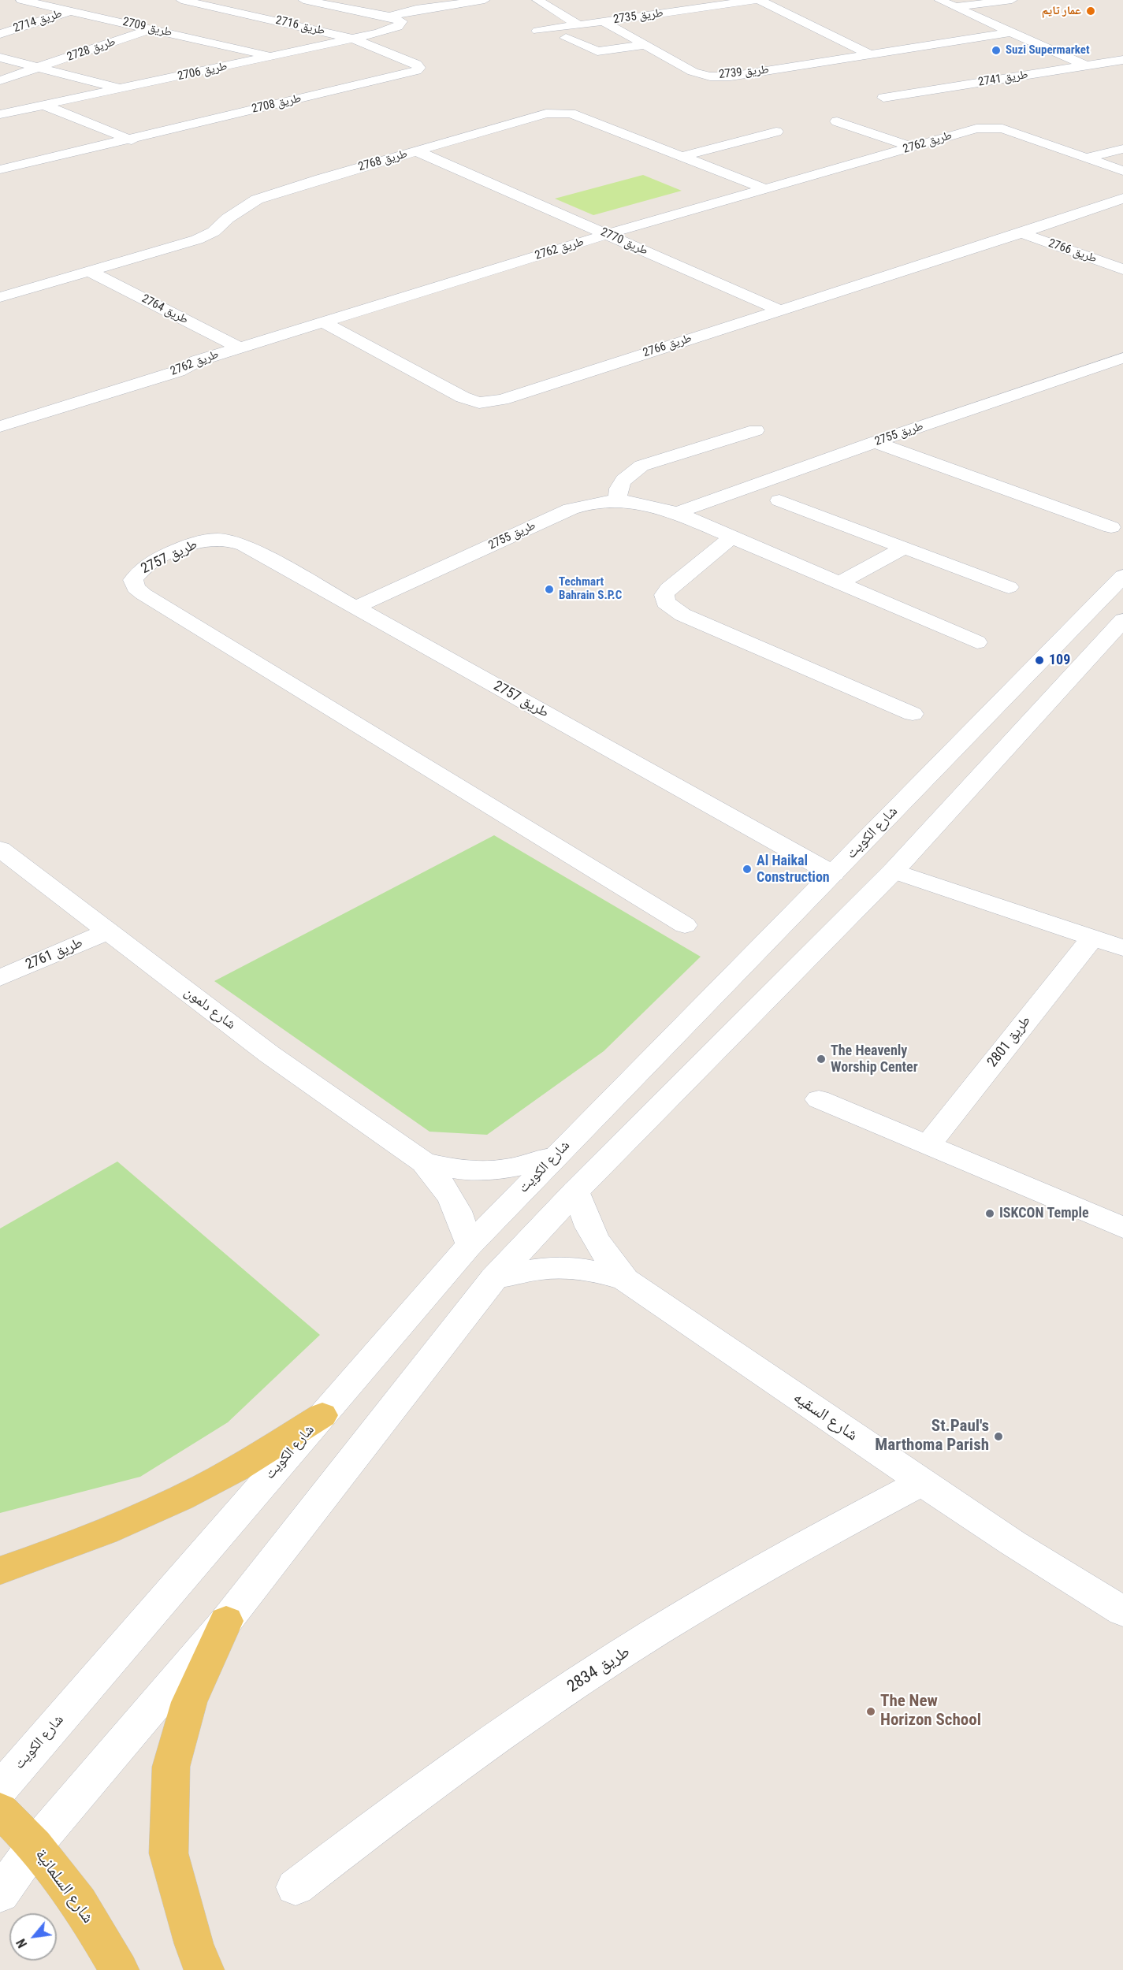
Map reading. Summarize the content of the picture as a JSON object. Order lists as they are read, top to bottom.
{
  "streets": {
    "main road": ["شارع السلمانية"],
    "street": [
      "طريق 2735",
      "طريق 2714",
      "طريق 2716",
      "طريق 2709",
      "طريق 2728",
      "طريق 2706",
      "طريق 2739",
      "طريق 2741",
      "طريق 2708",
      "طريق 2762",
      "طريق 2768",
      "طريق 2770",
      "طريق 2766",
      "طريق 2764",
      "طريق 2755",
      "طريق 2757",
      "شارع الكويت",
      "طريق 2761",
      "شارع دلمون",
      "طريق 2801",
      "شارع السقيه",
      "طريق 2834"
    ]
  },
  "crossings": [
    ["طريق 2735", "طريق 2739"],
    ["طريق 2714", "طريق 2709"],
    ["طريق 2716", "طريق 2706"],
    ["طريق 2716", "طريق 2708"],
    ["طريق 2709", "طريق 2728"],
    ["طريق 2709", "طريق 2706"],
    ["طريق 2762", "طريق 2768"],
    ["طريق 2762", "طريق 2770"],
    ["طريق 2762", "طريق 2766"],
    ["طريق 2762", "طريق 2764"],
    ["طريق 2768", "طريق 2770"],
    ["طريق 2768", "طريق 2764"],
    ["طريق 2770", "طريق 2766"],
    ["طريق 2755", "طريق 2757"],
    ["طريق 2757", "شارع الكويت"],
    ["شارع الكويت", "شارع دلمون"],
    ["طريق 2761", "شارع دلمون"],
    ["شارع السقيه", "طريق 2834"]
  ],
  "places": [
    "عمار تايم",
    "Suzi Supermarket",
    "Techmart Bahrain S.P.C",
    "109",
    "Al Haikal Construction",
    "The Heavenly Worship Center",
    "ISKCON Temple",
    "St.Paul's Marthoma Parish",
    "The New Horizon School"
  ],
  "north": "bottom left"
}
